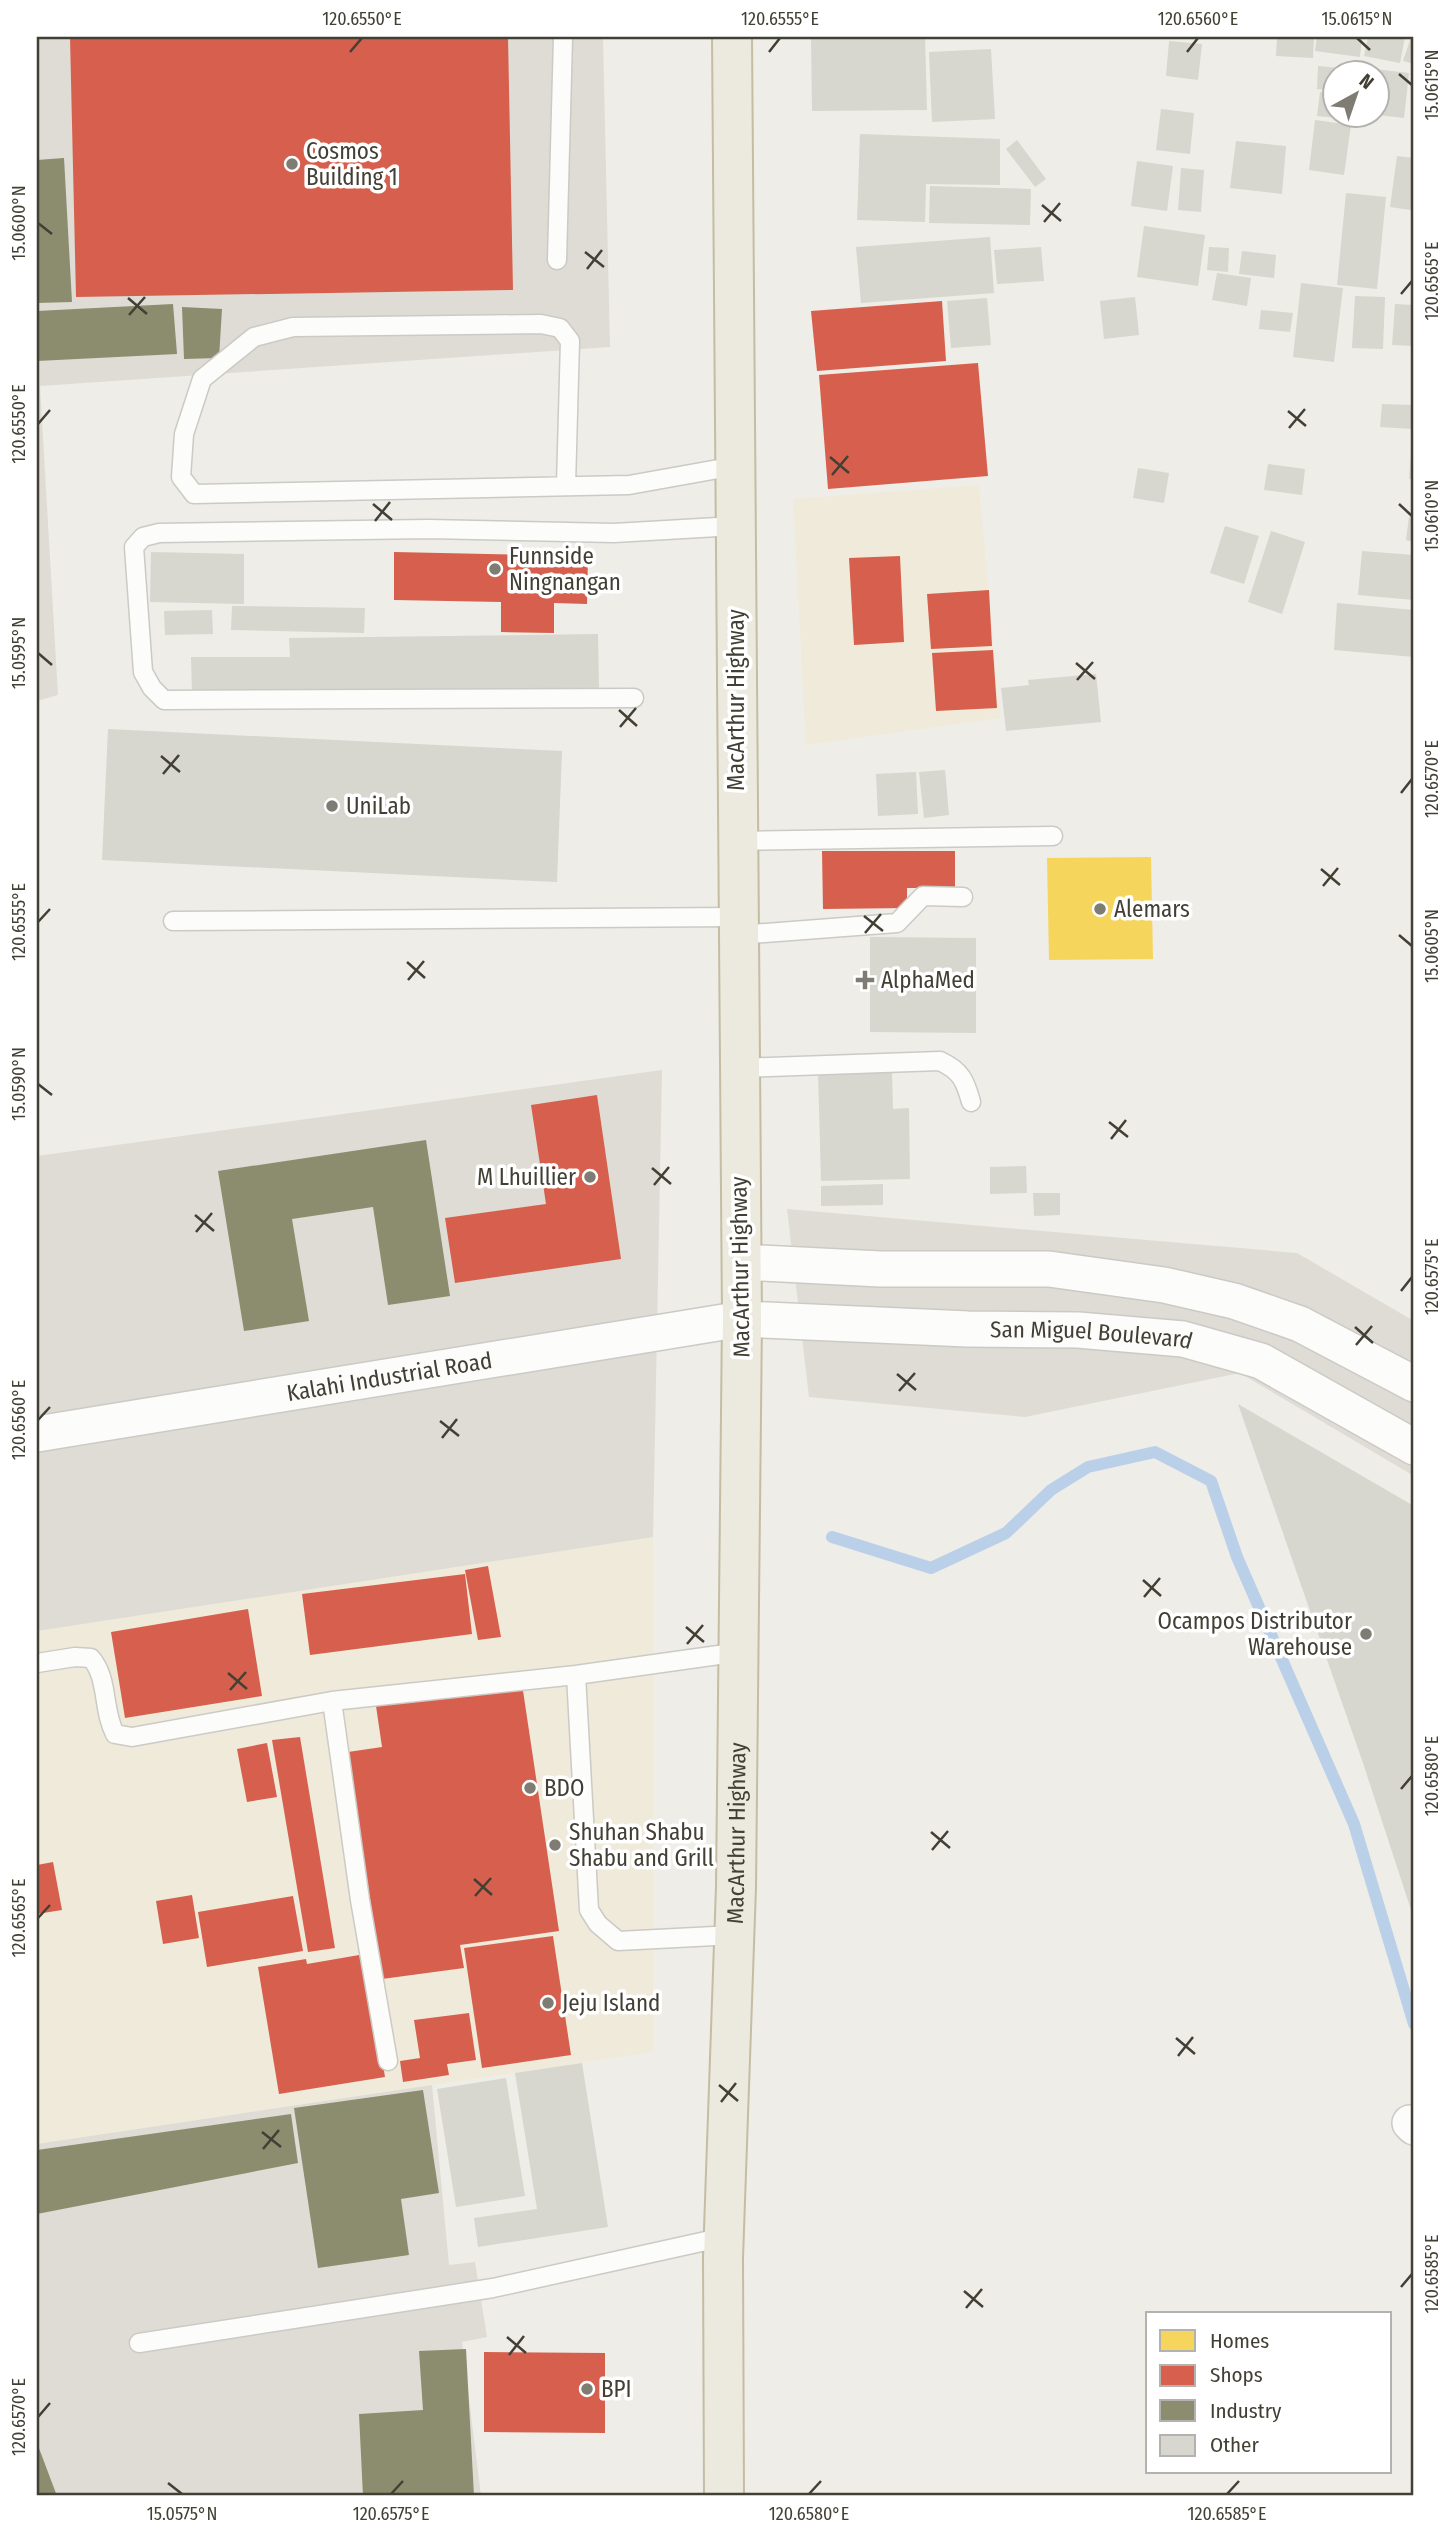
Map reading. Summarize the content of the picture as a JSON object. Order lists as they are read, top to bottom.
{
  "streets": {
    "highway": ["MacArthur Highway"],
    "street": ["San Miguel Boulevard", "Kalahi Industrial Road"]
  },
  "crossings": [
    ["MacArthur Highway", "San Miguel Boulevard"],
    ["MacArthur Highway", "Kalahi Industrial Road"],
    ["San Miguel Boulevard", "Kalahi Industrial Road"]
  ],
  "places": {
    "other": [
      "Cosmos Building 1",
      "Funnside Ningnangan",
      "UniLab",
      "Alemars",
      "M Lhuillier",
      "Ocampos Distributor Warehouse",
      "BDO",
      "Shuhan Shabu Shabu and Grill",
      "Jeju Island",
      "BPI"
    ],
    "health": ["AlphaMed"]
  },
  "legend": [
    "Homes",
    "Shops",
    "Industry",
    "Other"
  ],
  "north": "top right",
  "coordinates": [
    "120.6550°E",
    "120.6555°E",
    "120.6560°E",
    "15.0615°N",
    "15.0600°N",
    "120.6565°E",
    "15.0610°N",
    "15.0595°N",
    "120.6570°E",
    "15.0605°N",
    "15.0590°N",
    "120.6575°E",
    "120.6580°E",
    "120.6585°E",
    "15.0575°N"
  ]
}
